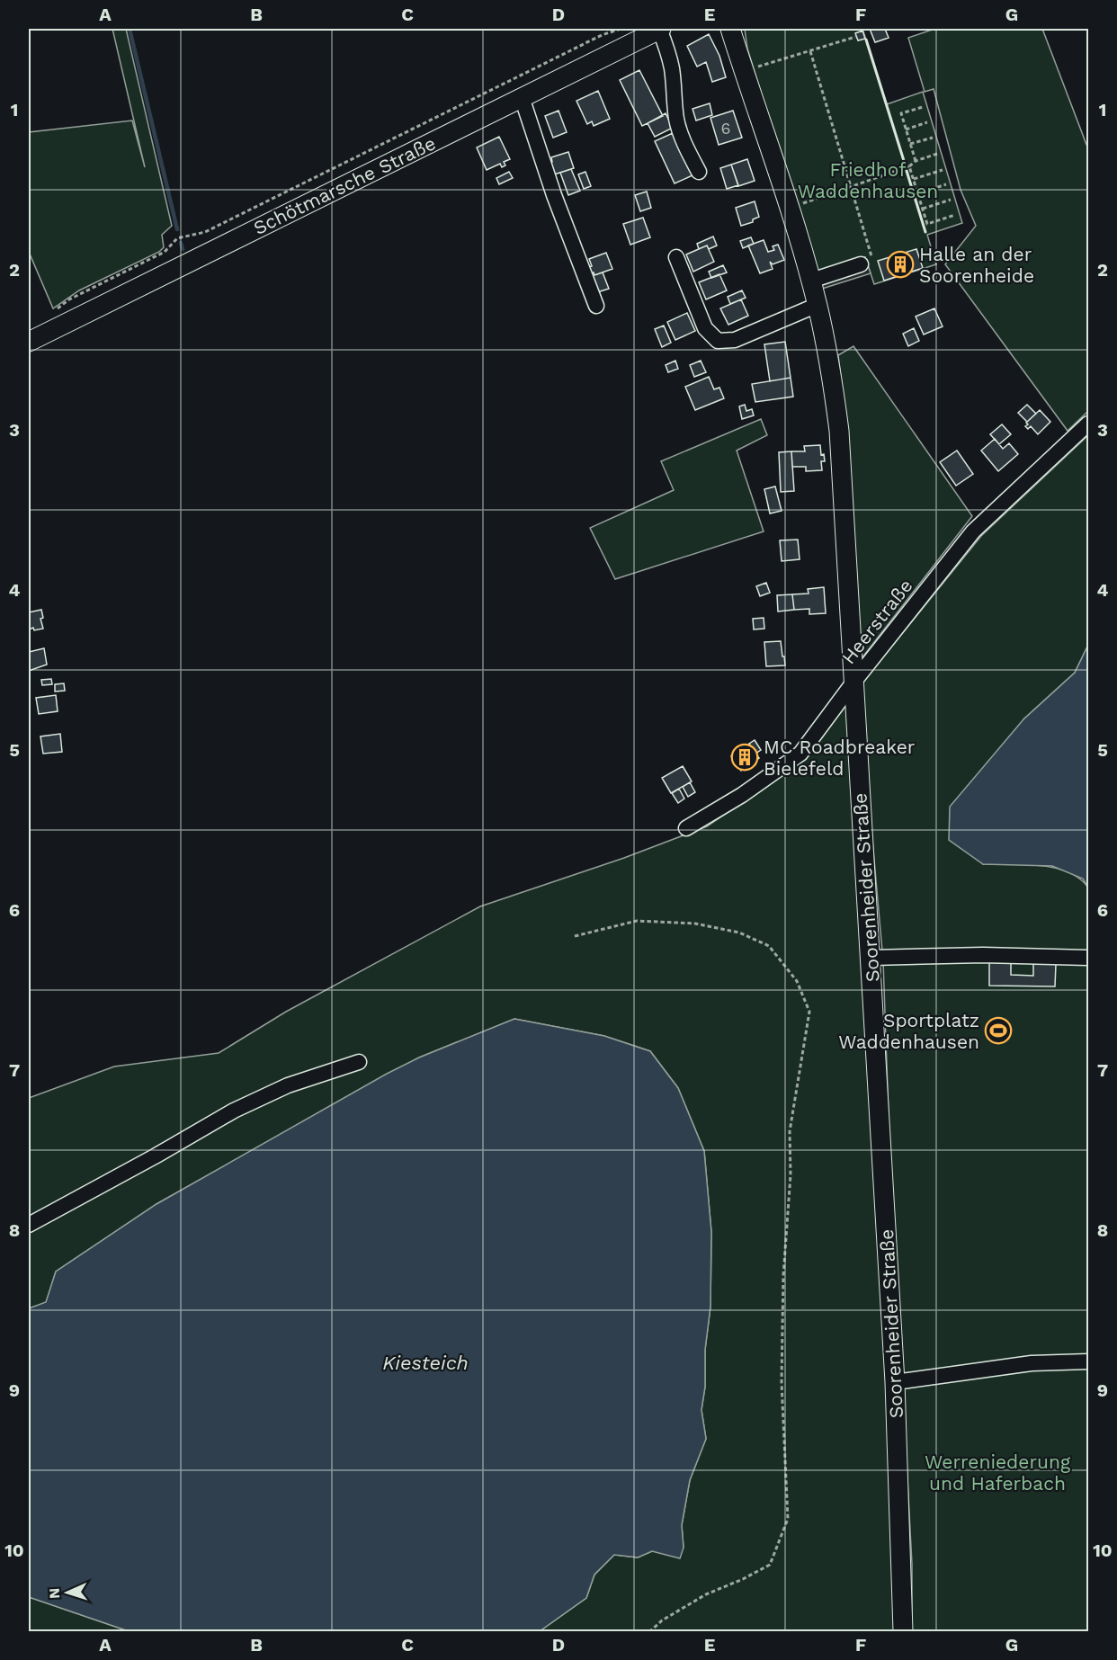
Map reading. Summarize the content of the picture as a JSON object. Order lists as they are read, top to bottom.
{
  "streets": {
    "main road": ["Schötmarsche Straße", "Soorenheider Straße"],
    "street": ["Heerstraße"]
  },
  "crossings": [
    ["Heerstraße", "Soorenheider Straße"]
  ],
  "water": ["Kiesteich"],
  "parks": ["Friedhof Waddenhausen", "Werreniederung und Haferbach"],
  "places": {
    "building": ["Halle an der Soorenheide", "MC Roadbreaker Bielefeld"],
    "sports": ["Sportplatz Waddenhausen"]
  },
  "house_numbers": ["6"],
  "north": "left",
  "grid": {
    "columns": [
      "A",
      "B",
      "C",
      "D",
      "E",
      "F",
      "G"
    ],
    "rows": [
      "1",
      "2",
      "3",
      "4",
      "5",
      "6",
      "7",
      "8",
      "9",
      "10"
    ]
  }
}
